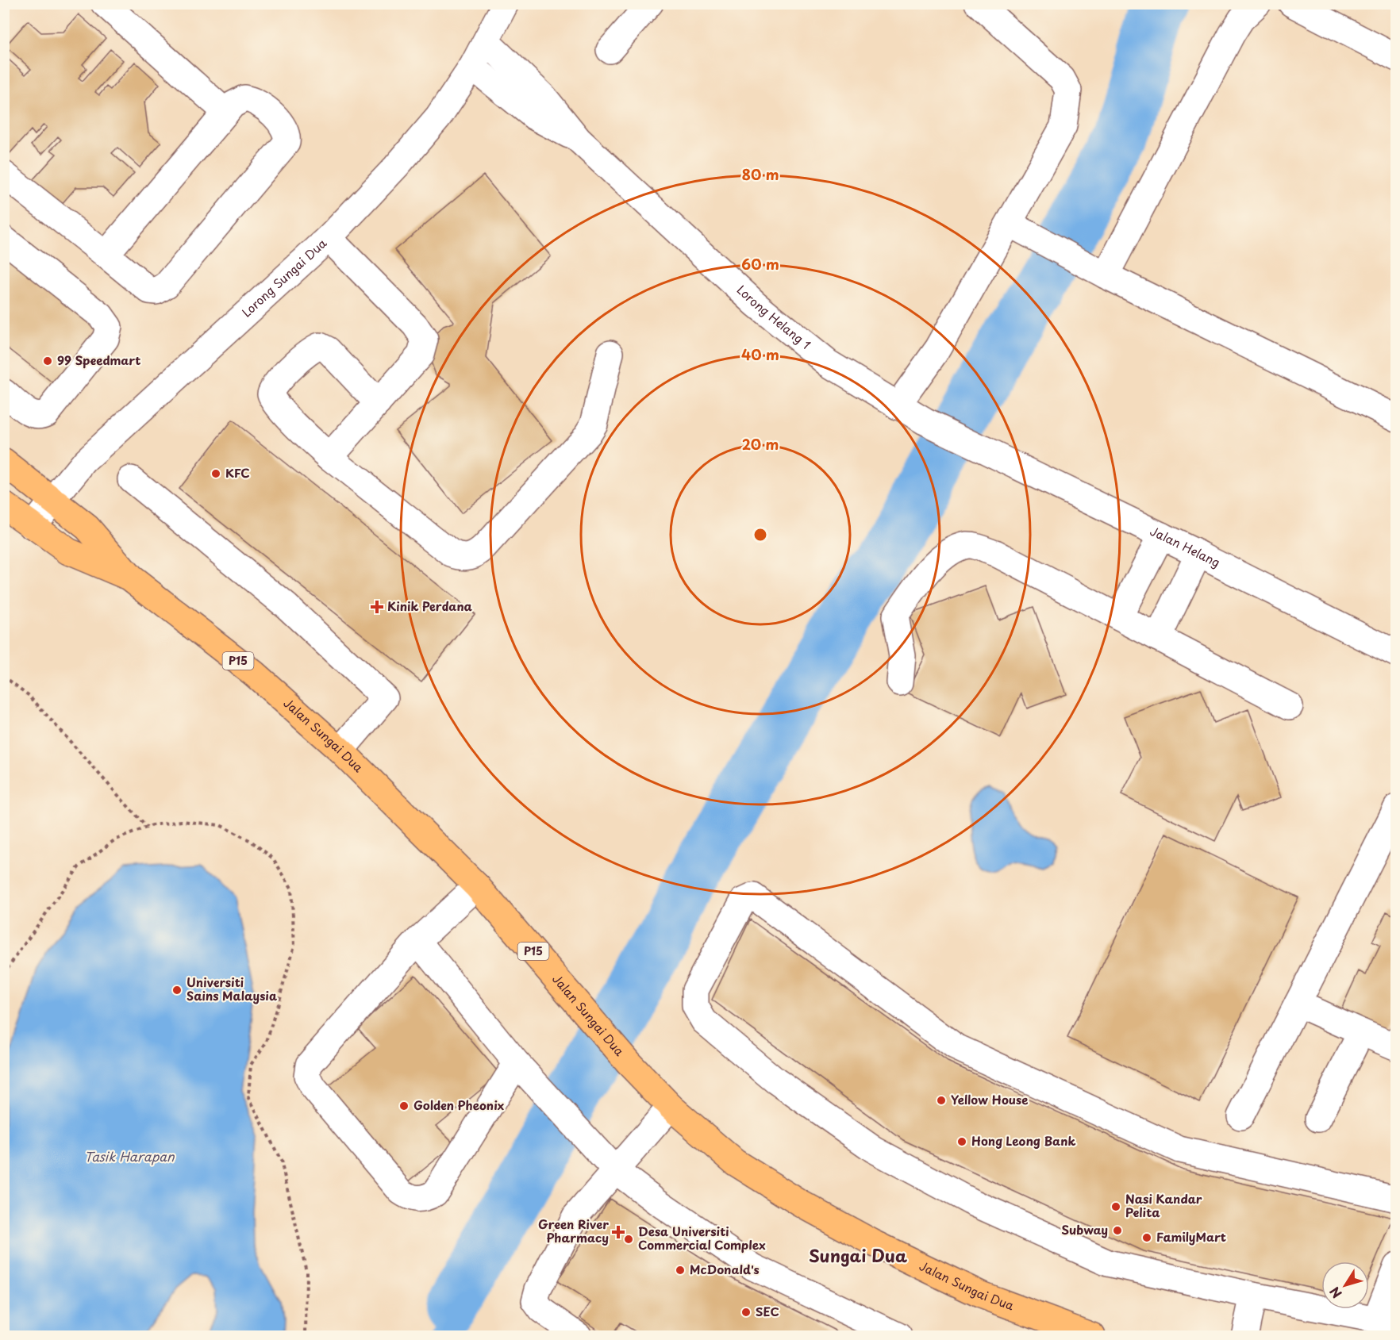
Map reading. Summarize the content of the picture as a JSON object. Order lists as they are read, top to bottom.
{
  "streets": {
    "main road": ["P15", "Jalan Sungai Dua"],
    "street": ["Lorong Sungai Dua", "Lorong Helang 1", "Jalan Helang"]
  },
  "crossings": [
    ["Lorong Sungai Dua", "Lorong Helang 1"],
    ["Lorong Sungai Dua", "Jalan Sungai Dua"],
    ["Lorong Helang 1", "Jalan Helang"]
  ],
  "districts": ["Sungai Dua"],
  "water": ["Tasik Harapan"],
  "places": {
    "other": [
      "99 Speedmart",
      "KFC",
      "Universiti Sains Malaysia",
      "Yellow House",
      "Golden Pheonix",
      "Hong Leong Bank",
      "Nasi Kandar Pelita",
      "Subway",
      "FamilyMart",
      "Desa Universiti Commercial Complex",
      "McDonald's",
      "SEC"
    ],
    "health": ["Kinik Perdana", "Green River Pharmacy"]
  },
  "north": "bottom left",
  "rings": [
    "80 m",
    "60 m",
    "40 m",
    "20 m"
  ]
}
